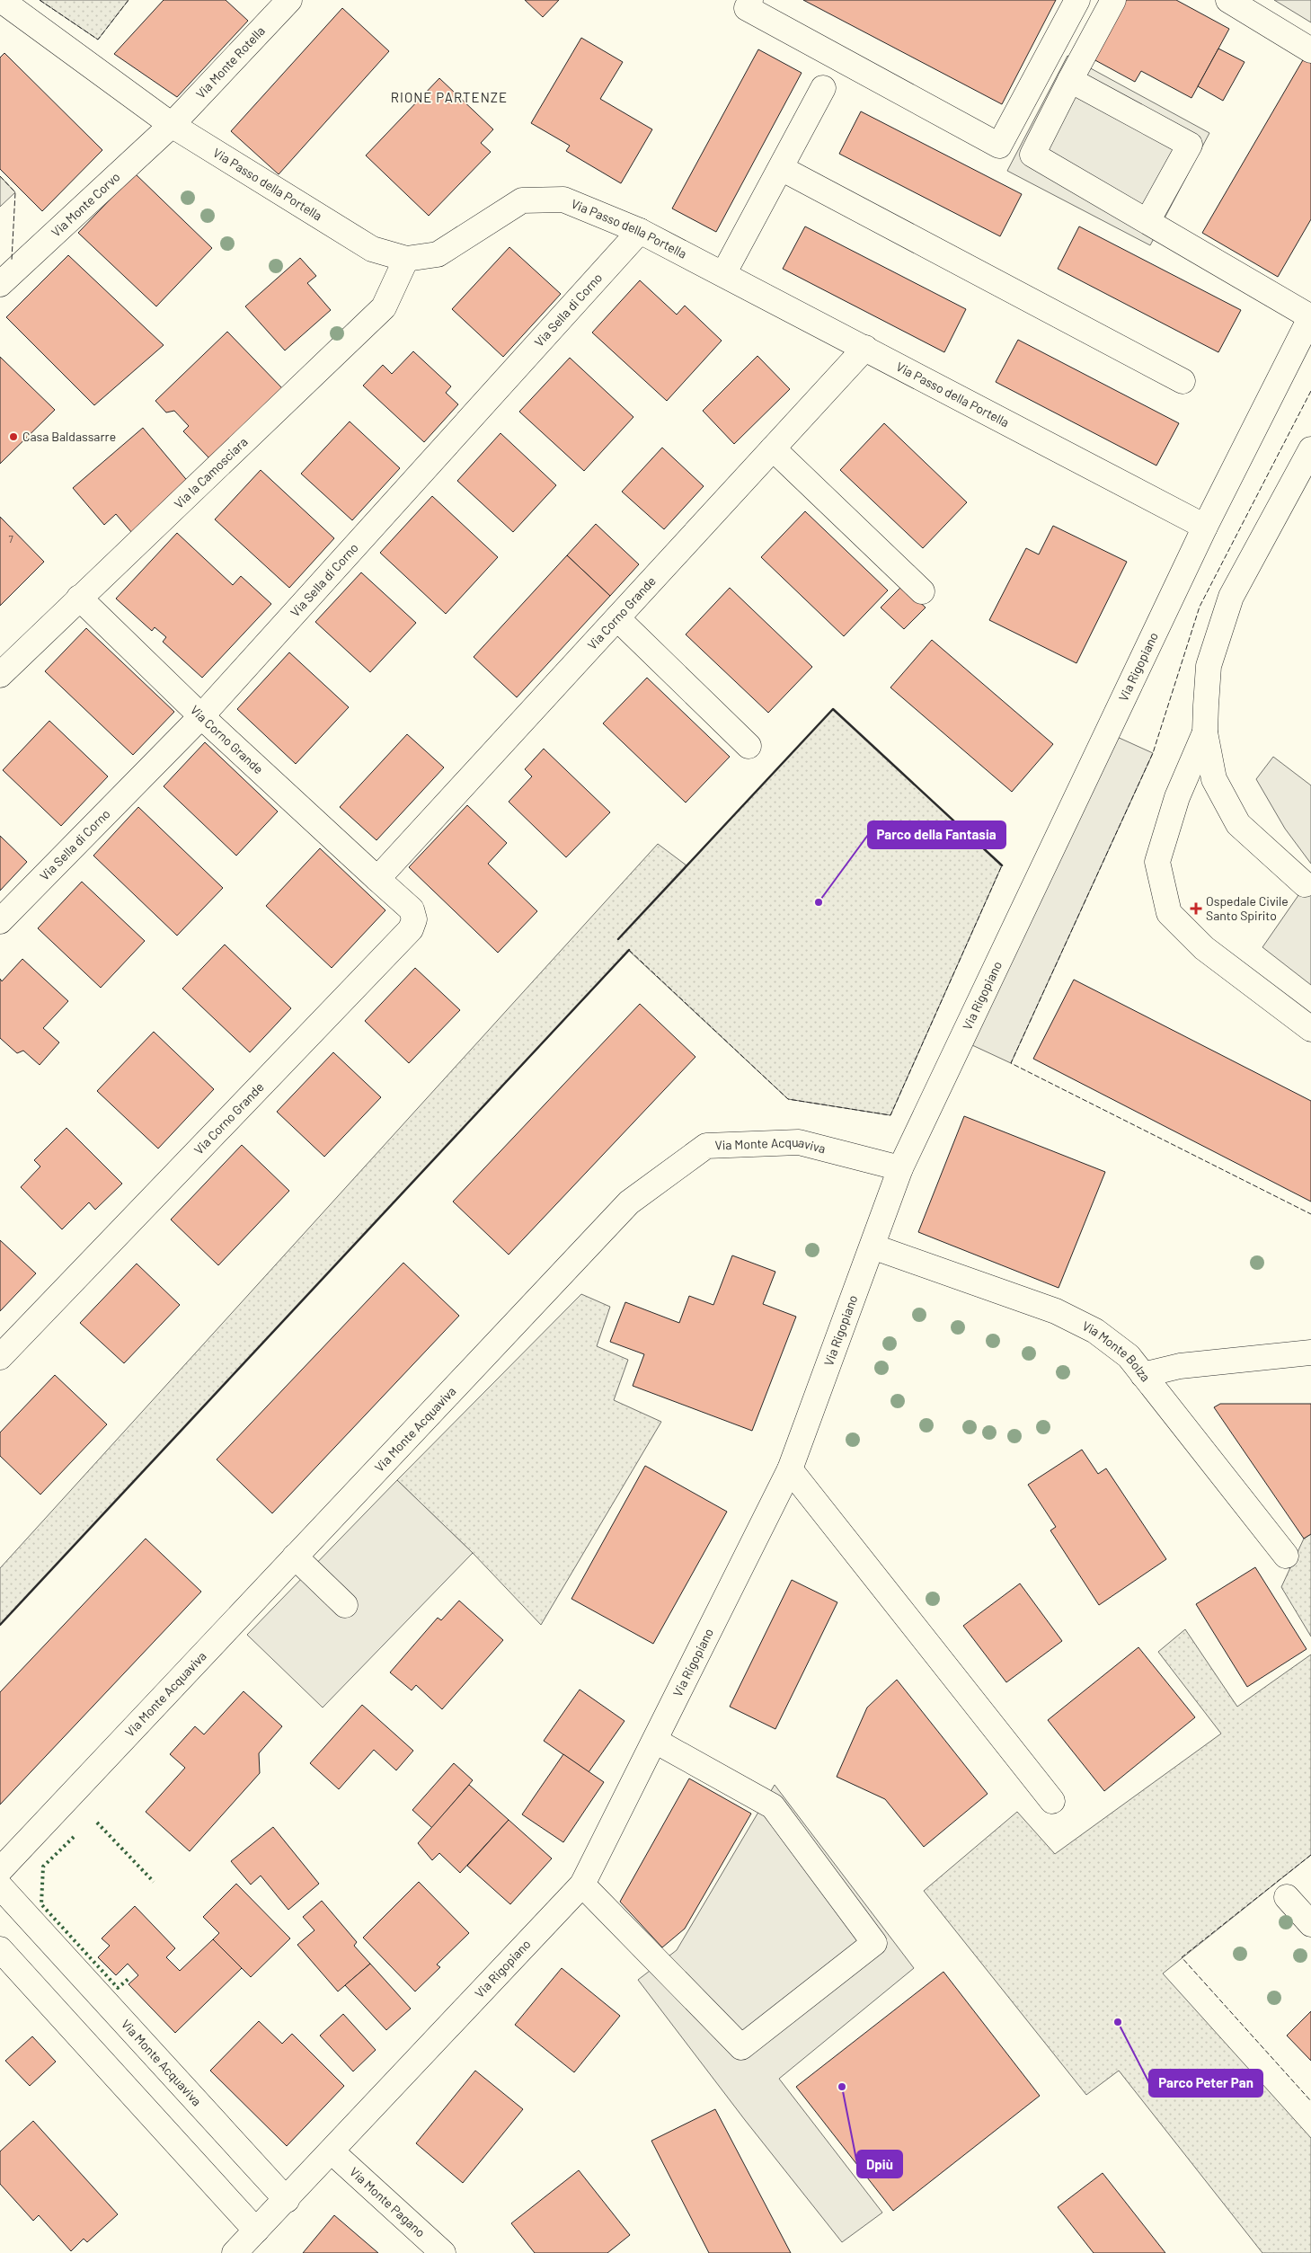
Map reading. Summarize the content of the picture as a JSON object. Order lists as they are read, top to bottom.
{
  "streets": {
    "street": [
      "Via Monte Rotella",
      "Via Passo della Portella",
      "Via Monte Corvo",
      "Via Sella di Corno",
      "Via la Camosciara",
      "Via Corno Grande",
      "Via Rigopiano",
      "Via Monte Acquaviva",
      "Via Monte Bolza",
      "Via Monte Pagano"
    ]
  },
  "crossings": [
    ["Via Monte Rotella", "Via Passo della Portella"],
    ["Via Monte Rotella", "Via Monte Corvo"],
    ["Via Passo della Portella", "Via Monte Corvo"],
    ["Via Passo della Portella", "Via Sella di Corno"],
    ["Via Passo della Portella", "Via la Camosciara"],
    ["Via Passo della Portella", "Via Corno Grande"],
    ["Via Passo della Portella", "Via Rigopiano"],
    ["Via Sella di Corno", "Via Corno Grande"],
    ["Via la Camosciara", "Via Corno Grande"],
    ["Via Rigopiano", "Via Monte Acquaviva"],
    ["Via Rigopiano", "Via Monte Bolza"],
    ["Via Rigopiano", "Via Monte Pagano"]
  ],
  "districts": ["RIONE PARTENZE"],
  "places": {
    "other": [
      "Casa Baldassarre",
      "Parco della Fantasia",
      "Parco Peter Pan",
      "Dpiù"
    ],
    "health": ["Ospedale Civile Santo Spirito"]
  },
  "house_numbers": ["7"]
}
